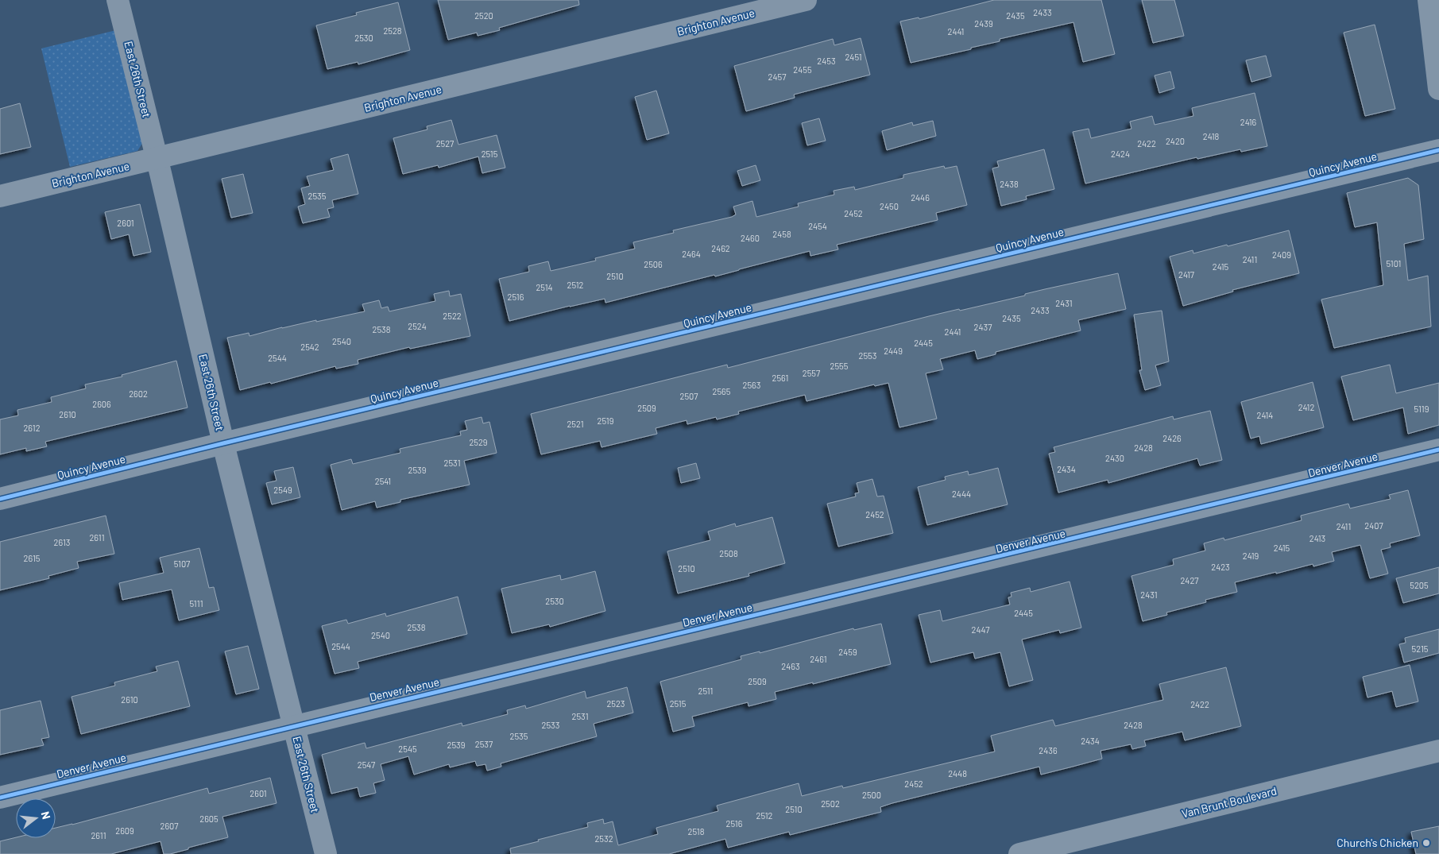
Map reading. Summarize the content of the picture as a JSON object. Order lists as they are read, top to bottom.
{
  "streets": {
    "street": [
      "Brighton Avenue",
      "East 26th Street",
      "Quincy Avenue",
      "Denver Avenue",
      "Van Brunt Boulevard"
    ]
  },
  "crossings": [
    ["Brighton Avenue", "East 26th Street"],
    ["East 26th Street", "Quincy Avenue"],
    ["East 26th Street", "Denver Avenue"]
  ],
  "places": ["Church's Chicken"],
  "house_numbers": [
    "2433",
    "2520",
    "2435",
    "2439",
    "2528",
    "2441",
    "2530",
    "2451",
    "2453",
    "2455",
    "2457",
    "2416",
    "2418",
    "2420",
    "2527",
    "2422",
    "2515",
    "2424",
    "2438",
    "2535",
    "2446",
    "2450",
    "2452",
    "2601",
    "2454",
    "2458",
    "2460",
    "2462",
    "2464",
    "2409",
    "2411",
    "5101",
    "2506",
    "2415",
    "2417",
    "2510",
    "2512",
    "2514",
    "2516",
    "2431",
    "2433",
    "2522",
    "2435",
    "2524",
    "2437",
    "2538",
    "2441",
    "2540",
    "2445",
    "2542",
    "2449",
    "2553",
    "2544",
    "2555",
    "2557",
    "2561",
    "2563",
    "2565",
    "2602",
    "2507",
    "2606",
    "2412",
    "2509",
    "5119",
    "2610",
    "2414",
    "2519",
    "2521",
    "2612",
    "2426",
    "2529",
    "2428",
    "2430",
    "2531",
    "2434",
    "2539",
    "2541",
    "2549",
    "2444",
    "2452",
    "2407",
    "2411",
    "2611",
    "2413",
    "2613",
    "2415",
    "2508",
    "2419",
    "2615",
    "5107",
    "2423",
    "2510",
    "2427",
    "5205",
    "2431",
    "2530",
    "5111",
    "2445",
    "2538",
    "2447",
    "2540",
    "2544",
    "5215",
    "2459",
    "2461",
    "2463",
    "2509",
    "2511",
    "2610",
    "2523",
    "2515",
    "2422",
    "2531",
    "2533",
    "2428",
    "2535",
    "2434",
    "2537",
    "2539",
    "2545",
    "2436",
    "2547",
    "2448",
    "2452",
    "2601",
    "2500",
    "2502",
    "2510",
    "2512",
    "2605",
    "2516",
    "2607",
    "2609",
    "2518",
    "2611",
    "2532"
  ],
  "north": "right"
}
